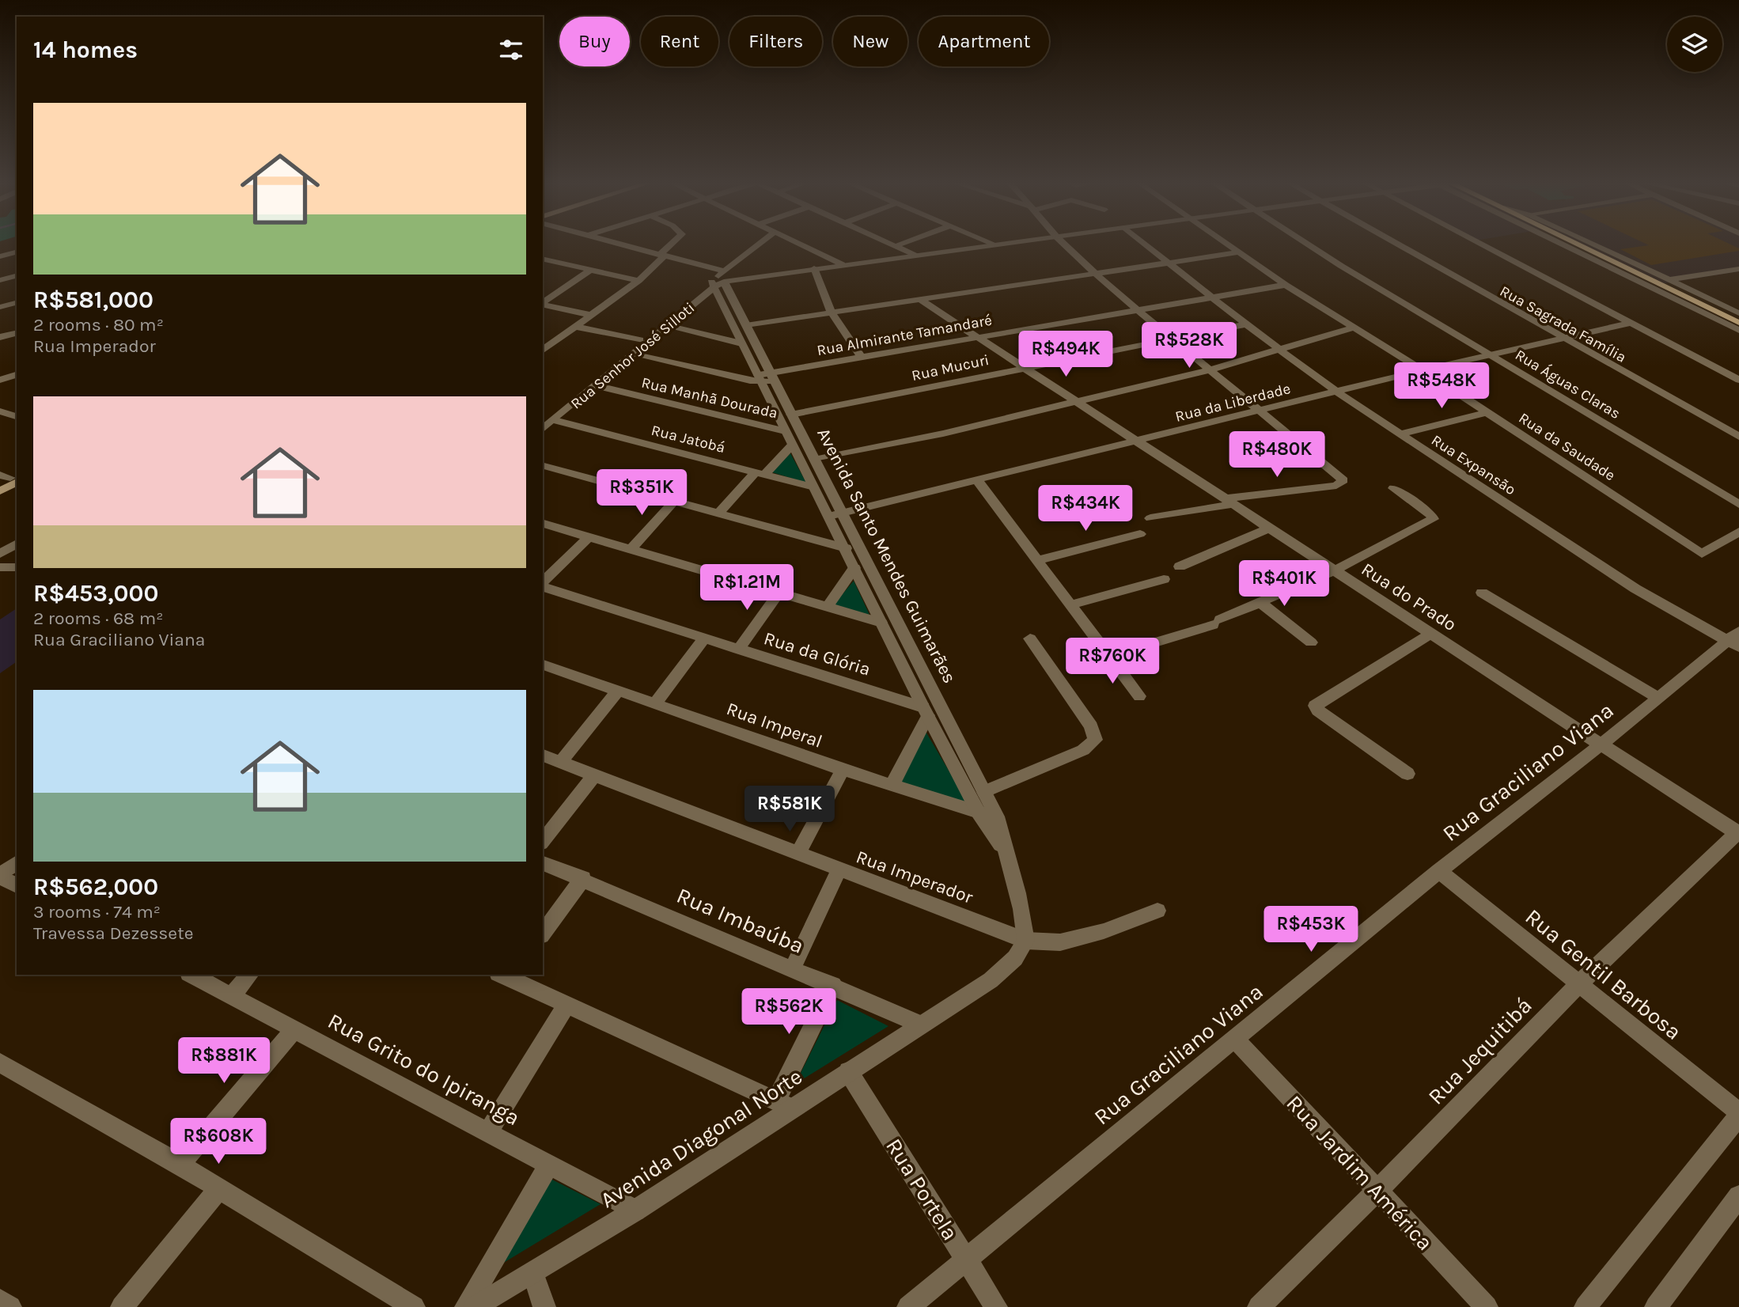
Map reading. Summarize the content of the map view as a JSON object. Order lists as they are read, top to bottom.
{
  "streets": {
    "street": [
      "Rua Sagrada Família",
      "Rua Almirante Tamandaré",
      "Rua Senhor José Silloti",
      "Rua Mucuri",
      "Rua Águas Claras",
      "Rua Manhã Dourada",
      "Rua da Liberdade",
      "Rua Jatobá",
      "Rua da Saudade",
      "Rua Expansão",
      "Avenida Santo Mendes Guimarães",
      "Rua do Prado",
      "Rua da Glória",
      "Rua Imperal",
      "Rua Graciliano Viana",
      "Rua Imperador",
      "Rua Imbaúba",
      "Rua Gentil Barbosa",
      "Rua Jequitibá",
      "Rua Grito do Ipiranga",
      "Avenida Diagonal Norte",
      "Rua Jardim América",
      "Rua Portela"
    ]
  },
  "crossings": [
    ["Rua Sagrada Família", "Rua da Liberdade"],
    ["Rua Almirante Tamandaré", "Rua da Saudade"],
    ["Rua Almirante Tamandaré", "Rua Expansão"],
    ["Rua Almirante Tamandaré", "Avenida Santo Mendes Guimarães"],
    ["Rua Almirante Tamandaré", "Rua do Prado"],
    ["Rua Senhor José Silloti", "Rua Manhã Dourada"],
    ["Rua Senhor José Silloti", "Rua Jatobá"],
    ["Rua Senhor José Silloti", "Avenida Santo Mendes Guimarães"],
    ["Rua Mucuri", "Rua Expansão"],
    ["Rua Mucuri", "Avenida Santo Mendes Guimarães"],
    ["Rua Mucuri", "Rua do Prado"],
    ["Rua Águas Claras", "Rua da Liberdade"],
    ["Rua Manhã Dourada", "Avenida Santo Mendes Guimarães"],
    ["Rua da Liberdade", "Rua da Saudade"],
    ["Rua da Liberdade", "Rua Expansão"],
    ["Rua da Liberdade", "Avenida Santo Mendes Guimarães"],
    ["Rua da Liberdade", "Rua do Prado"],
    ["Rua Jatobá", "Avenida Santo Mendes Guimarães"],
    ["Rua Expansão", "Rua Graciliano Viana"],
    ["Avenida Santo Mendes Guimarães", "Rua da Glória"],
    ["Avenida Santo Mendes Guimarães", "Rua Imperal"],
    ["Avenida Santo Mendes Guimarães", "Rua Imperador"],
    ["Avenida Santo Mendes Guimarães", "Avenida Diagonal Norte"],
    ["Rua do Prado", "Rua Graciliano Viana"],
    ["Rua do Prado", "Rua Jequitibá"],
    ["Rua Graciliano Viana", "Rua Gentil Barbosa"],
    ["Rua Graciliano Viana", "Rua Jardim América"],
    ["Rua Graciliano Viana", "Rua Portela"],
    ["Rua Imperador", "Avenida Diagonal Norte"],
    ["Rua Imbaúba", "Avenida Diagonal Norte"],
    ["Rua Gentil Barbosa", "Rua Jequitibá"],
    ["Rua Jequitibá", "Rua Jardim América"],
    ["Rua Grito do Ipiranga", "Avenida Diagonal Norte"],
    ["Avenida Diagonal Norte", "Rua Portela"]
  ],
  "page": {
    "chip": [
      "Buy",
      "Rent",
      "Filters",
      "New",
      "Apartment"
    ],
    "heading": "14 homes",
    "list": [
      {
        "name": "R$581,000",
        "note": "2 rooms · 80 m² · Rua Imperador"
      },
      {
        "name": "R$453,000",
        "note": "2 rooms · 68 m² · Rua Graciliano Viana"
      },
      {
        "name": "R$562,000",
        "note": "3 rooms · 74 m² · Travessa Dezessete"
      }
    ],
    "price": [
      "R$528K",
      "R$494K",
      "R$548K",
      "R$480K",
      "R$351K",
      "R$434K",
      "R$401K",
      "R$1.21M",
      "R$760K",
      "R$581K",
      "R$453K",
      "R$562K",
      "R$881K",
      "R$608K"
    ]
  }
}
